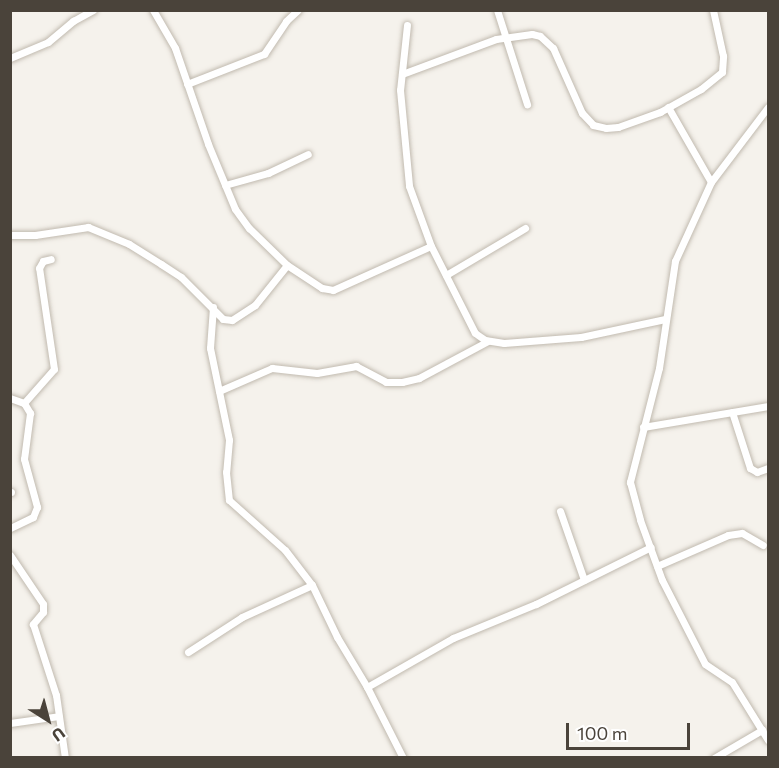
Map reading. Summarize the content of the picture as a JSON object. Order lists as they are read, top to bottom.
{
  "scale_bar": "100 m",
  "north": "bottom right"
}
